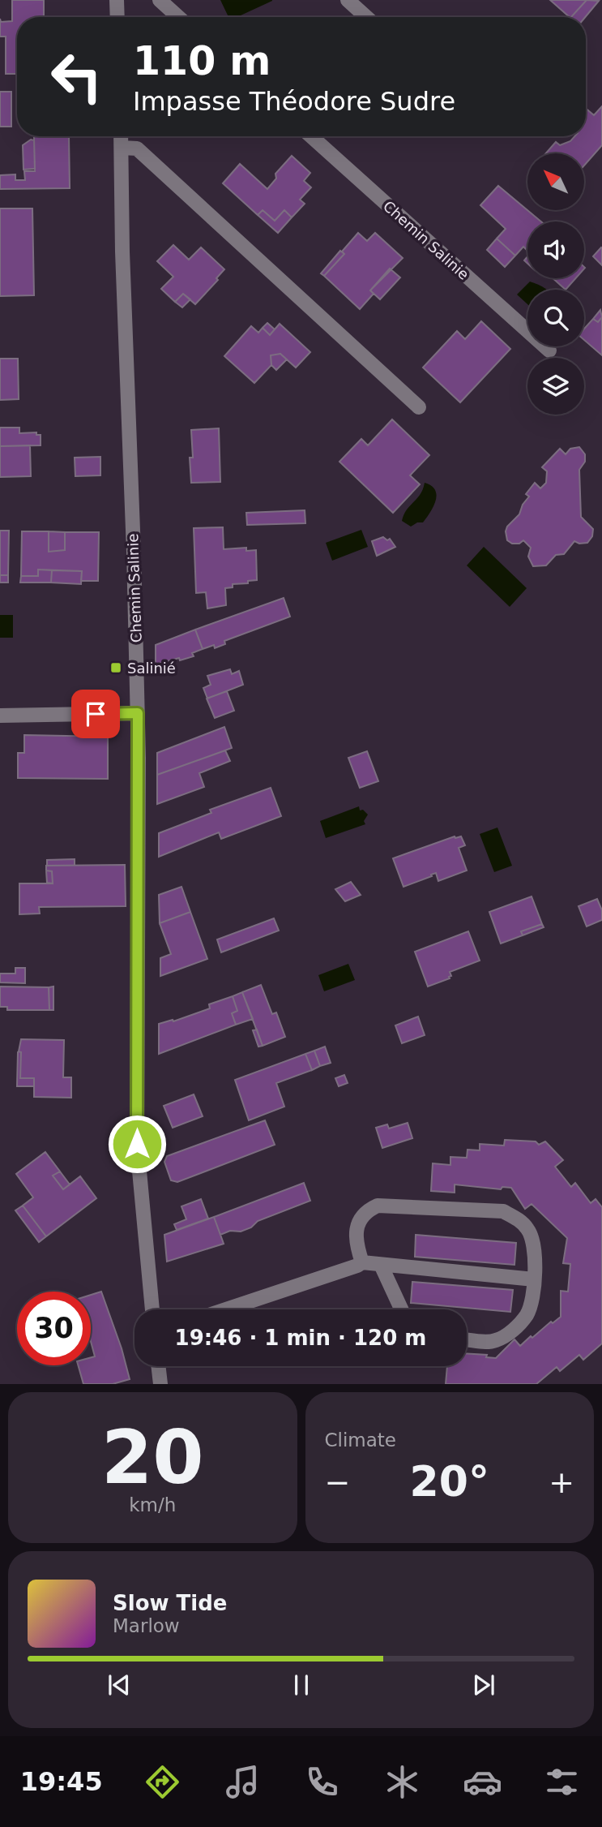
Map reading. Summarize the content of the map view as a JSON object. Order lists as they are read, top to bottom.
{
  "streets": {
    "street": ["Chemin Salinie"]
  },
  "places": {
    "transit": ["Salinié"]
  },
  "north": "top left",
  "page": {
    "turn": ["110 m", "Impasse Théodore Sudre"],
    "limit": "30",
    "trip": "19:46 · 1 min · 120 m",
    "tile": [
      ["20", "km/h"],
      "Climate"
    ],
    "heat": ["−", "20°", "+"],
    "song": ["Slow Tide", "Marlow"],
    "tabs": "19:45"
  }
}
